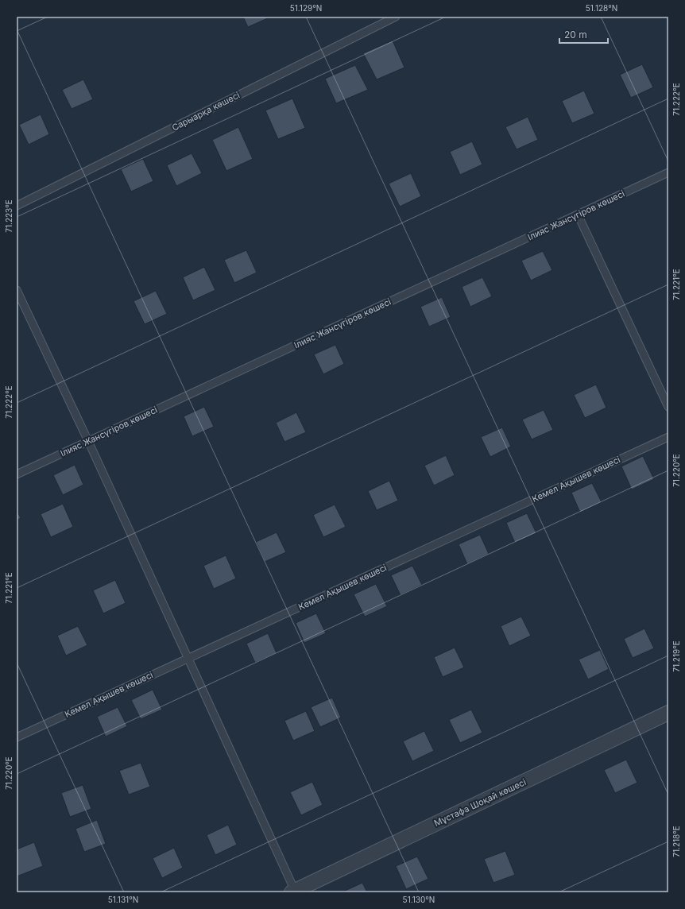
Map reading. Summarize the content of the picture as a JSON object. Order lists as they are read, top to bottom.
{
  "streets": {
    "street": ["Мұстафа Шоқай көшесі"],
    "lane": ["Сарыарқа көшесі", "Ілияс Жансүгіров көшесі", "Кемел Ақышев көшесі"]
  },
  "scale_bar": "20 m",
  "coordinates": [
    "51.129°N",
    "51.128°N",
    "71.222°E",
    "71.223°E",
    "71.221°E",
    "71.220°E",
    "71.219°E",
    "71.218°E",
    "51.131°N",
    "51.130°N"
  ]
}
